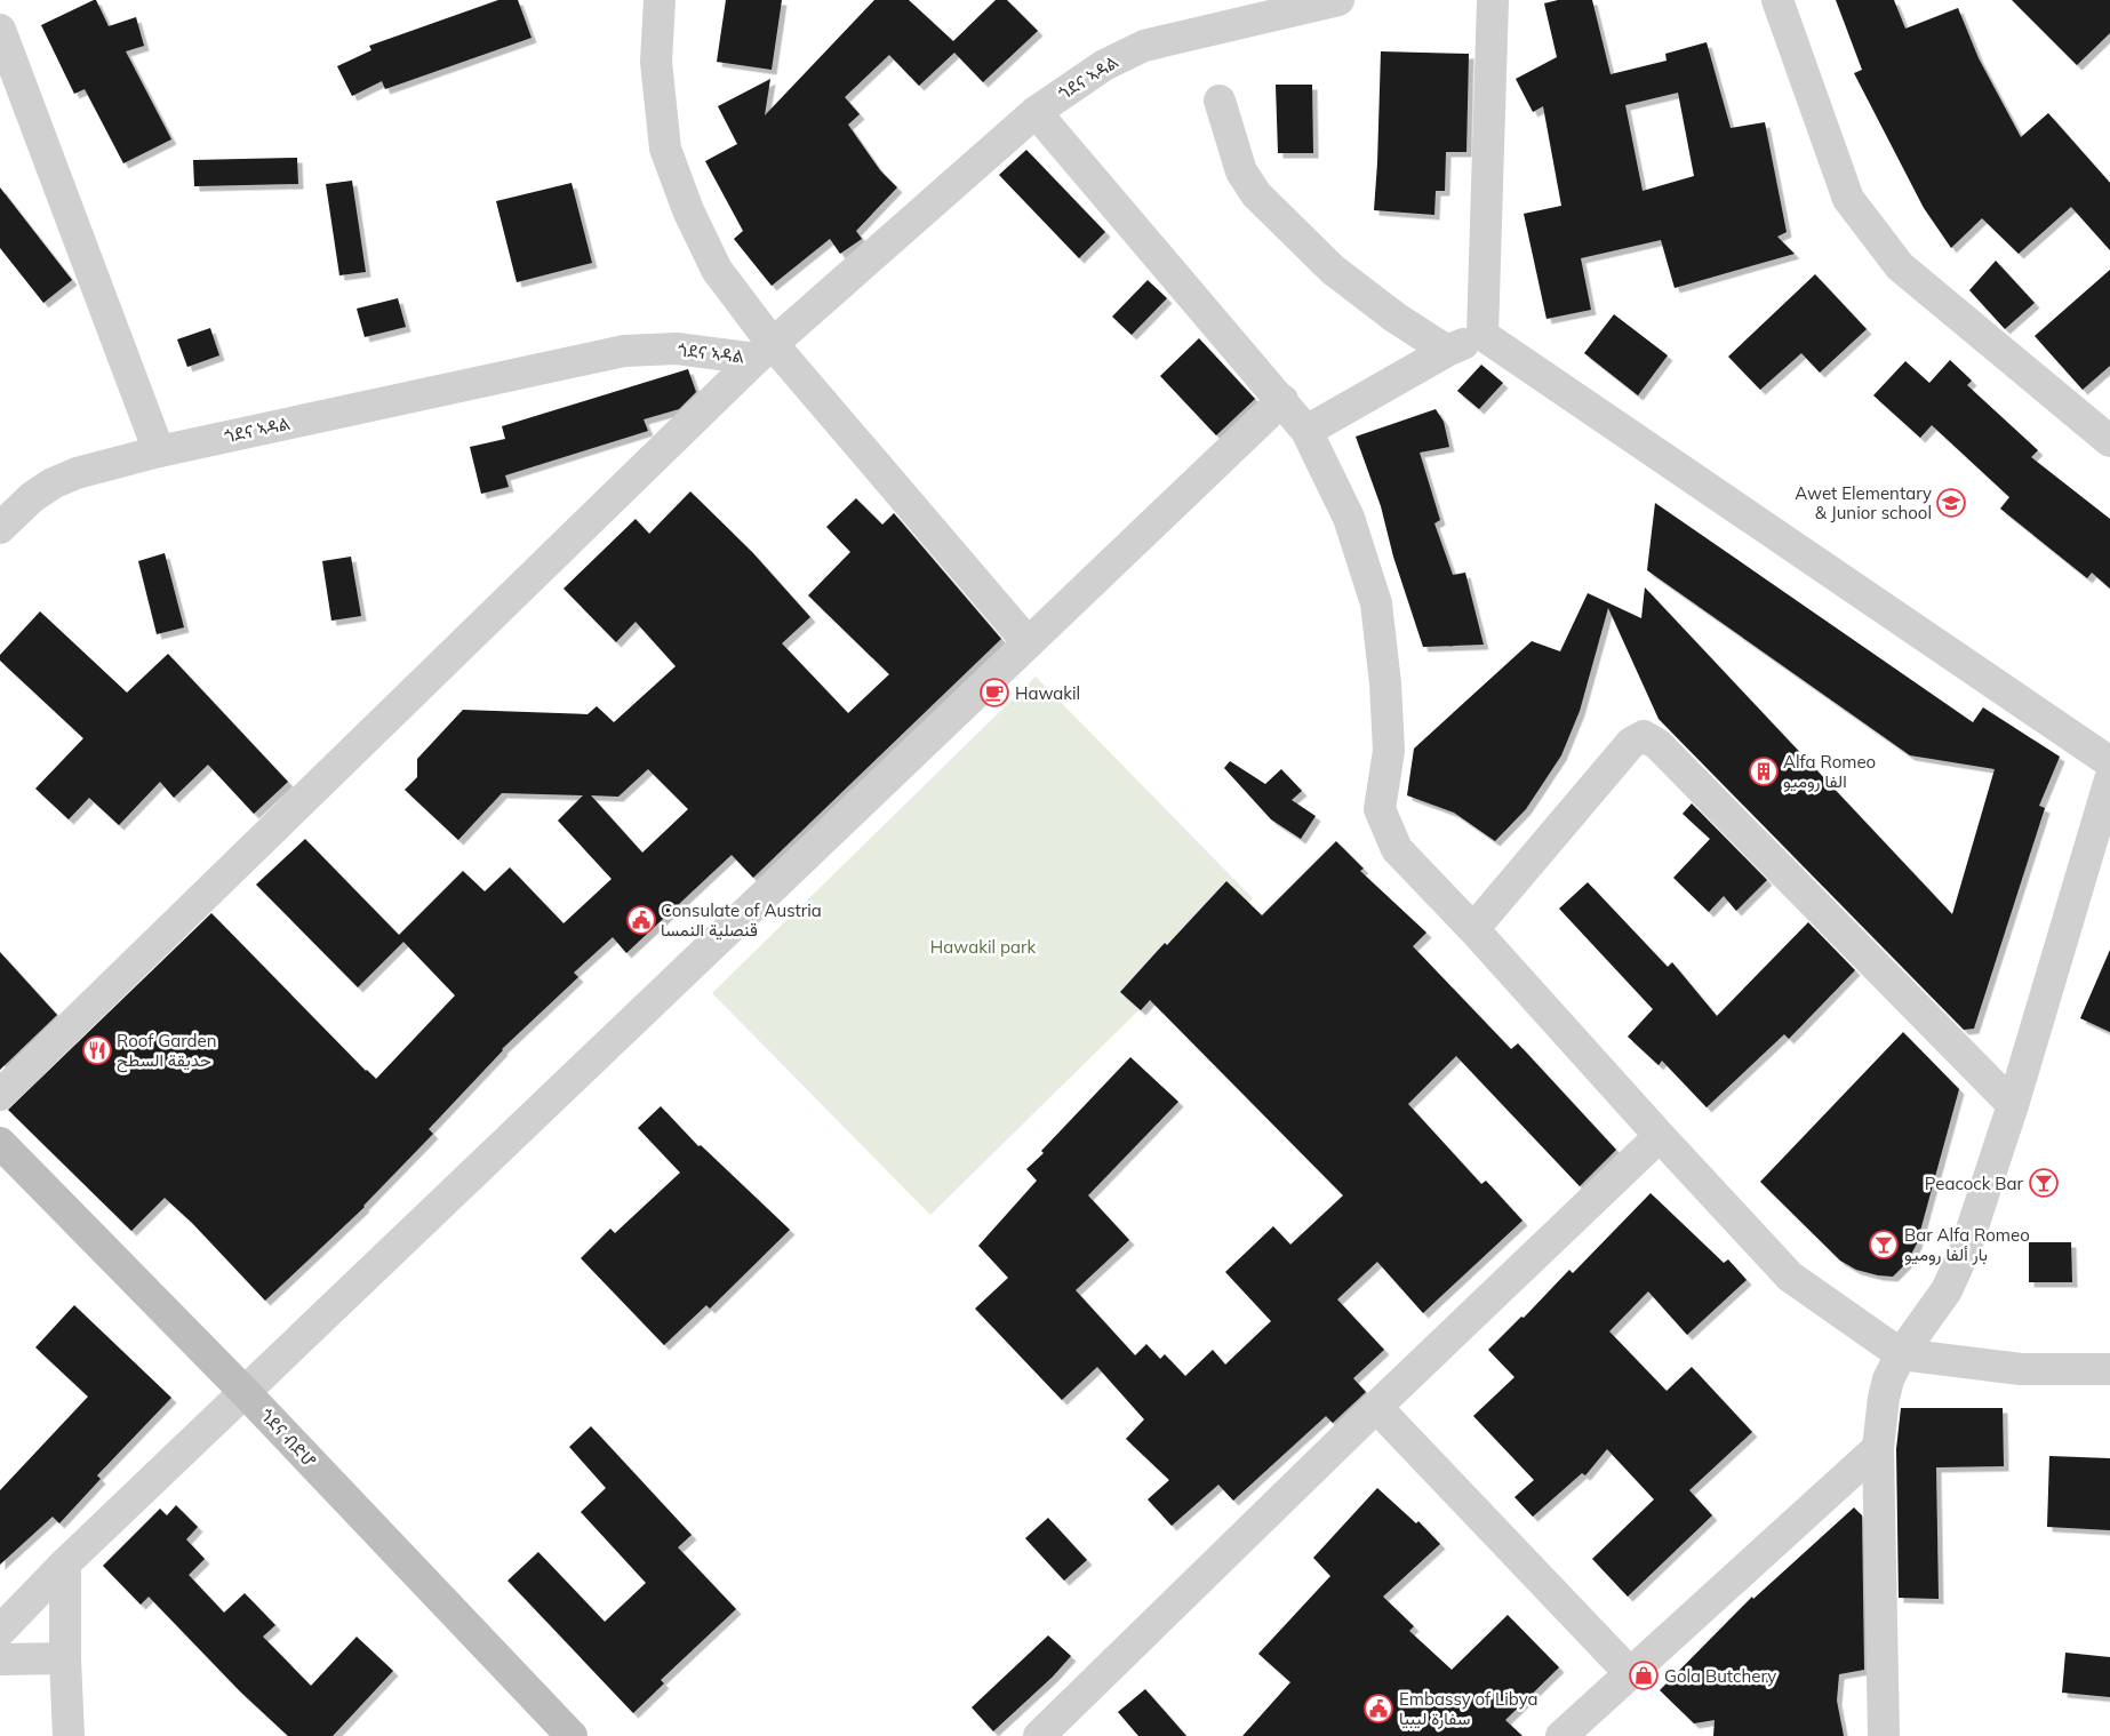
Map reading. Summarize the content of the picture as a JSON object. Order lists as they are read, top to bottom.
{
  "streets": {
    "main road": ["ጎደና ብድሆ"],
    "street": ["ጎደና ኣዳል"]
  },
  "parks": ["Hawakil park"],
  "places": {
    "school or university": ["Awet Elementary & Junior school"],
    "cafe": ["Hawakil"],
    "building": ["Alfa Romeo الفا روميو"],
    "public building": ["Consulate of Austria قنصلية النمسا", "Embassy of Libya سفارة ليبيا"],
    "restaurant": ["Roof Garden حديقة السطح"],
    "bar": ["Peacock Bar", "Bar Alfa Romeo بار ألفا روميو"],
    "shop": ["Gola Butchery"]
  }
}
